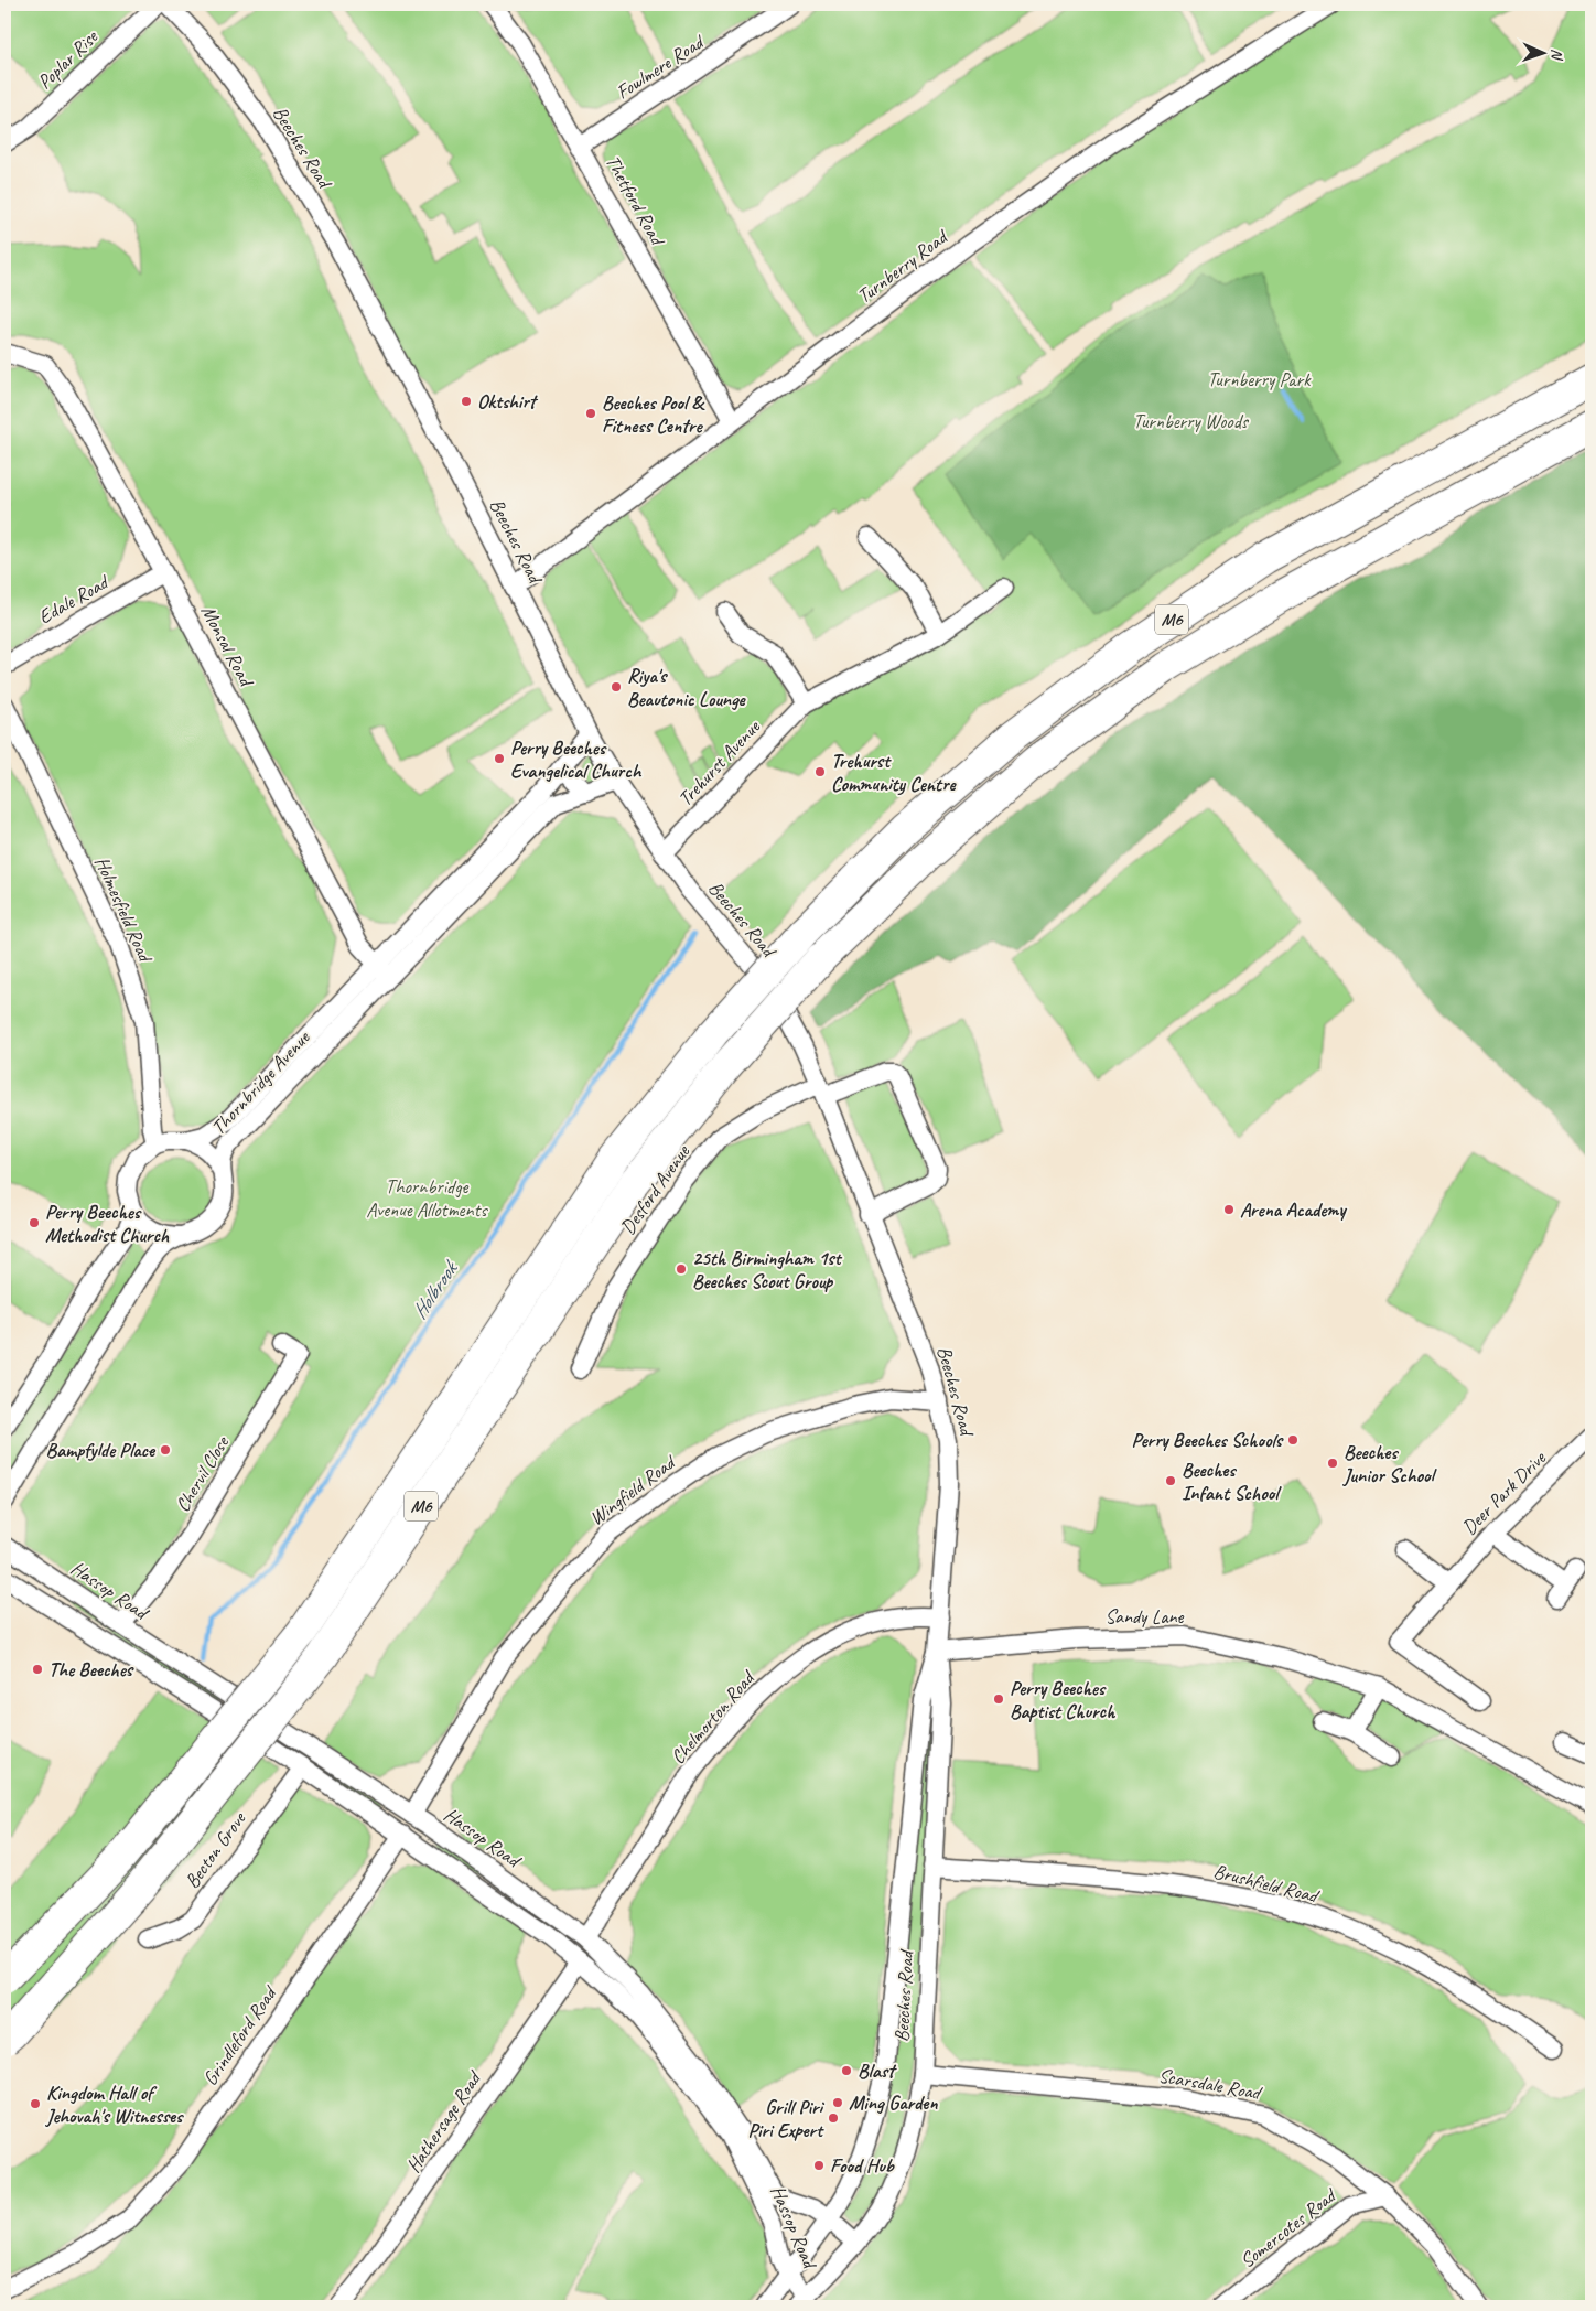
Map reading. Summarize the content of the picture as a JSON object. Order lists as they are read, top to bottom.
{
  "streets": {
    "highway": ["M6"],
    "street": [
      "Poplar Rise",
      "Fowlmere Road",
      "Beeches Road",
      "Thetford Road",
      "Turnberry Road",
      "Edale Road",
      "Monsal Road",
      "Trehurst Avenue",
      "Holmesfield Road",
      "Thornbridge Avenue",
      "Desford Avenue",
      "Chervil Close",
      "Wingfield Road",
      "Deer Park Drive",
      "Hassop Road",
      "Sandy Lane",
      "Chelmorton Road",
      "Becton Grove",
      "Brushfield Road",
      "Grindleford Road",
      "Scarsdale Road",
      "Hathersage Road",
      "Somercotes Road"
    ]
  },
  "crossings": [
    ["Fowlmere Road", "Thetford Road"],
    ["Beeches Road", "Turnberry Road"],
    ["Beeches Road", "Trehurst Avenue"],
    ["Beeches Road", "Thornbridge Avenue"],
    ["Beeches Road", "Desford Avenue"],
    ["Beeches Road", "Wingfield Road"],
    ["Beeches Road", "Hassop Road"],
    ["Beeches Road", "Sandy Lane"],
    ["Beeches Road", "Chelmorton Road"],
    ["Beeches Road", "Brushfield Road"],
    ["Beeches Road", "Scarsdale Road"],
    ["Thetford Road", "Turnberry Road"],
    ["Edale Road", "Monsal Road"],
    ["Monsal Road", "Thornbridge Avenue"],
    ["Holmesfield Road", "Thornbridge Avenue"],
    ["Chervil Close", "Hassop Road"],
    ["Wingfield Road", "Hassop Road"],
    ["Hassop Road", "Chelmorton Road"],
    ["Hassop Road", "Becton Grove"],
    ["Hassop Road", "Grindleford Road"],
    ["Hassop Road", "Hathersage Road"],
    ["Scarsdale Road", "Somercotes Road"]
  ],
  "water": ["Holbrook"],
  "parks": ["Turnberry Park", "Turnberry Woods", "Thornbridge Avenue Allotments"],
  "places": [
    "Oktshirt",
    "Beeches Pool & Fitness Centre",
    "Riya's Beautonic Lounge",
    "Perry Beeches Evangelical Church",
    "Trehurst Community Centre",
    "Arena Academy",
    "Perry Beeches Methodist Church",
    "25th Birmingham 1st Beeches Scout Group",
    "Perry Beeches Schools",
    "Bampfylde Place",
    "Beeches Junior School",
    "Beeches Infant School",
    "The Beeches",
    "Perry Beeches Baptist Church",
    "Blast",
    "Ming Garden",
    "Kingdom Hall of Jehovah's Witnesses",
    "Grill Piri Piri Expert",
    "Food Hub"
  ],
  "north": "right"
}
